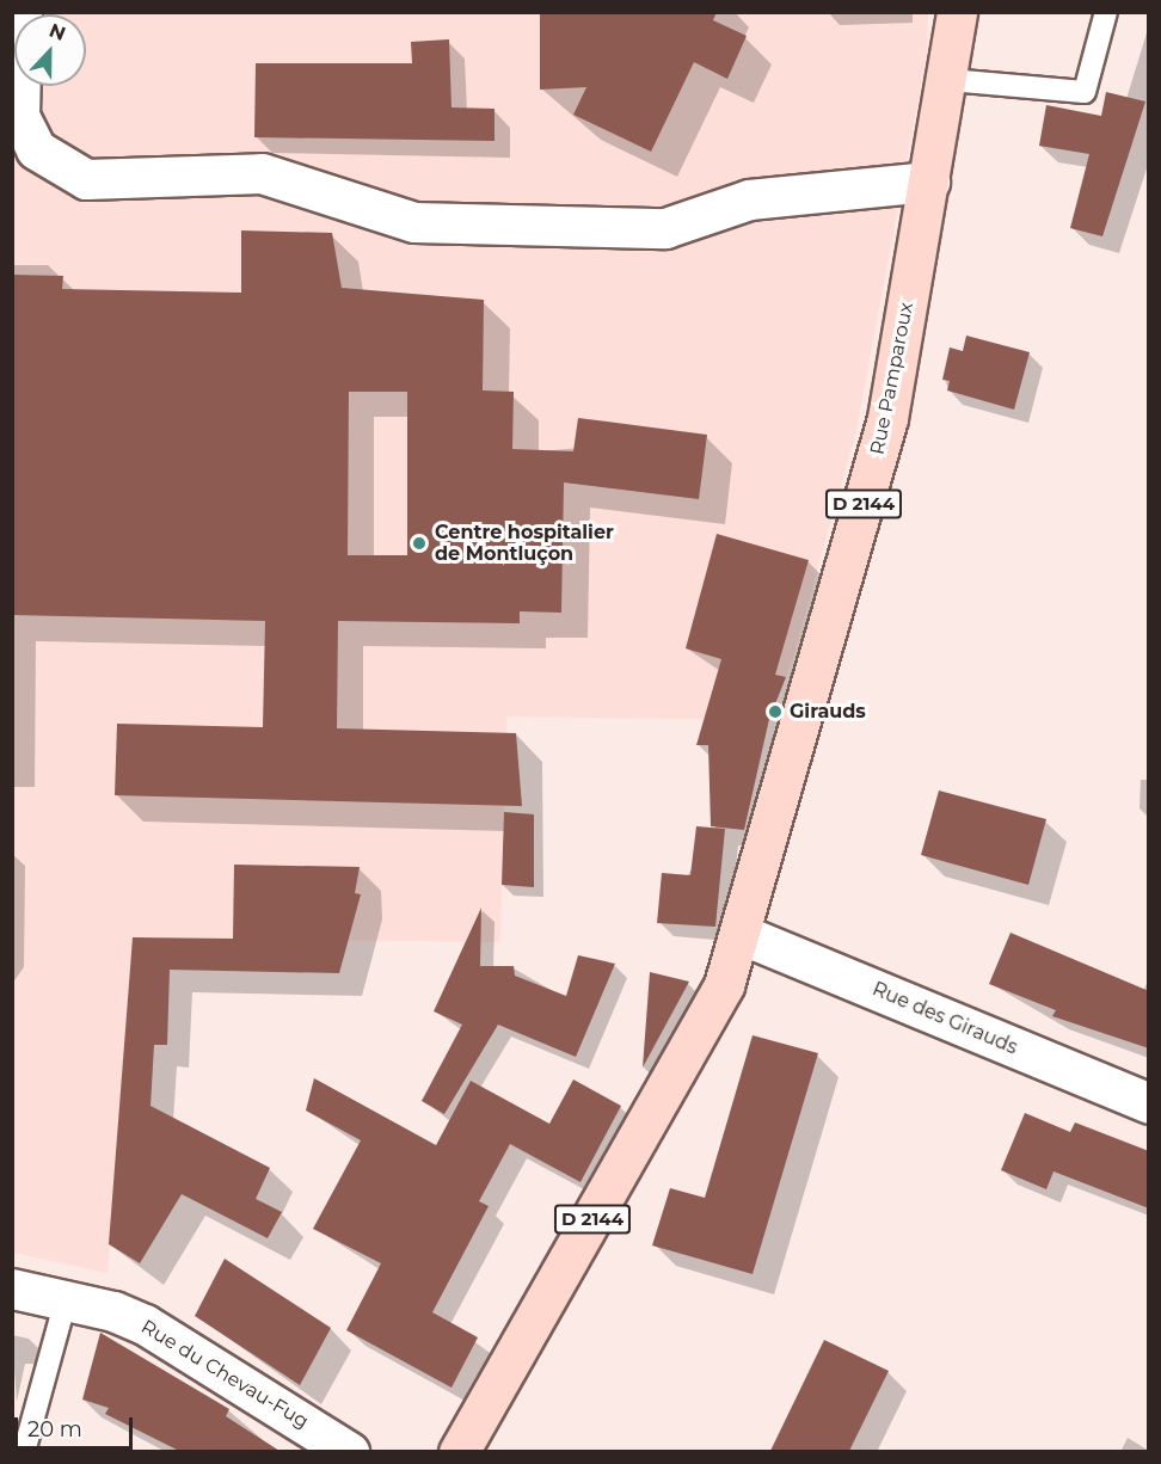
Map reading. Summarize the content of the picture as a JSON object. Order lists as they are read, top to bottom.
{
  "streets": {
    "main road": ["Rue Pamparoux", "D 2144"],
    "street": ["Rue des Girauds", "Rue du Chevau-Fug"]
  },
  "crossings": [
    ["Rue Pamparoux", "Rue des Girauds"]
  ],
  "places": ["Centre hospitalier de Montluçon", "Girauds"],
  "scale_bar": "20 m",
  "north": "top"
}
